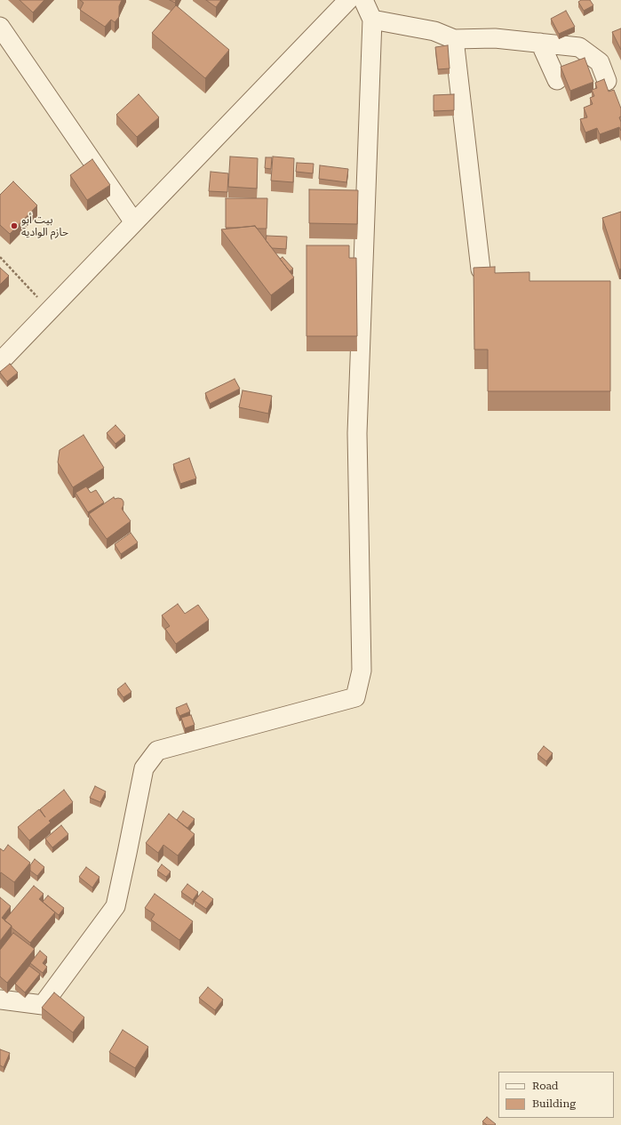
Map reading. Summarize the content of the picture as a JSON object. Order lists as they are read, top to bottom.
{
  "places": ["بيت أبو حازم الوادية"],
  "legend": ["Road", "Building"]
}
